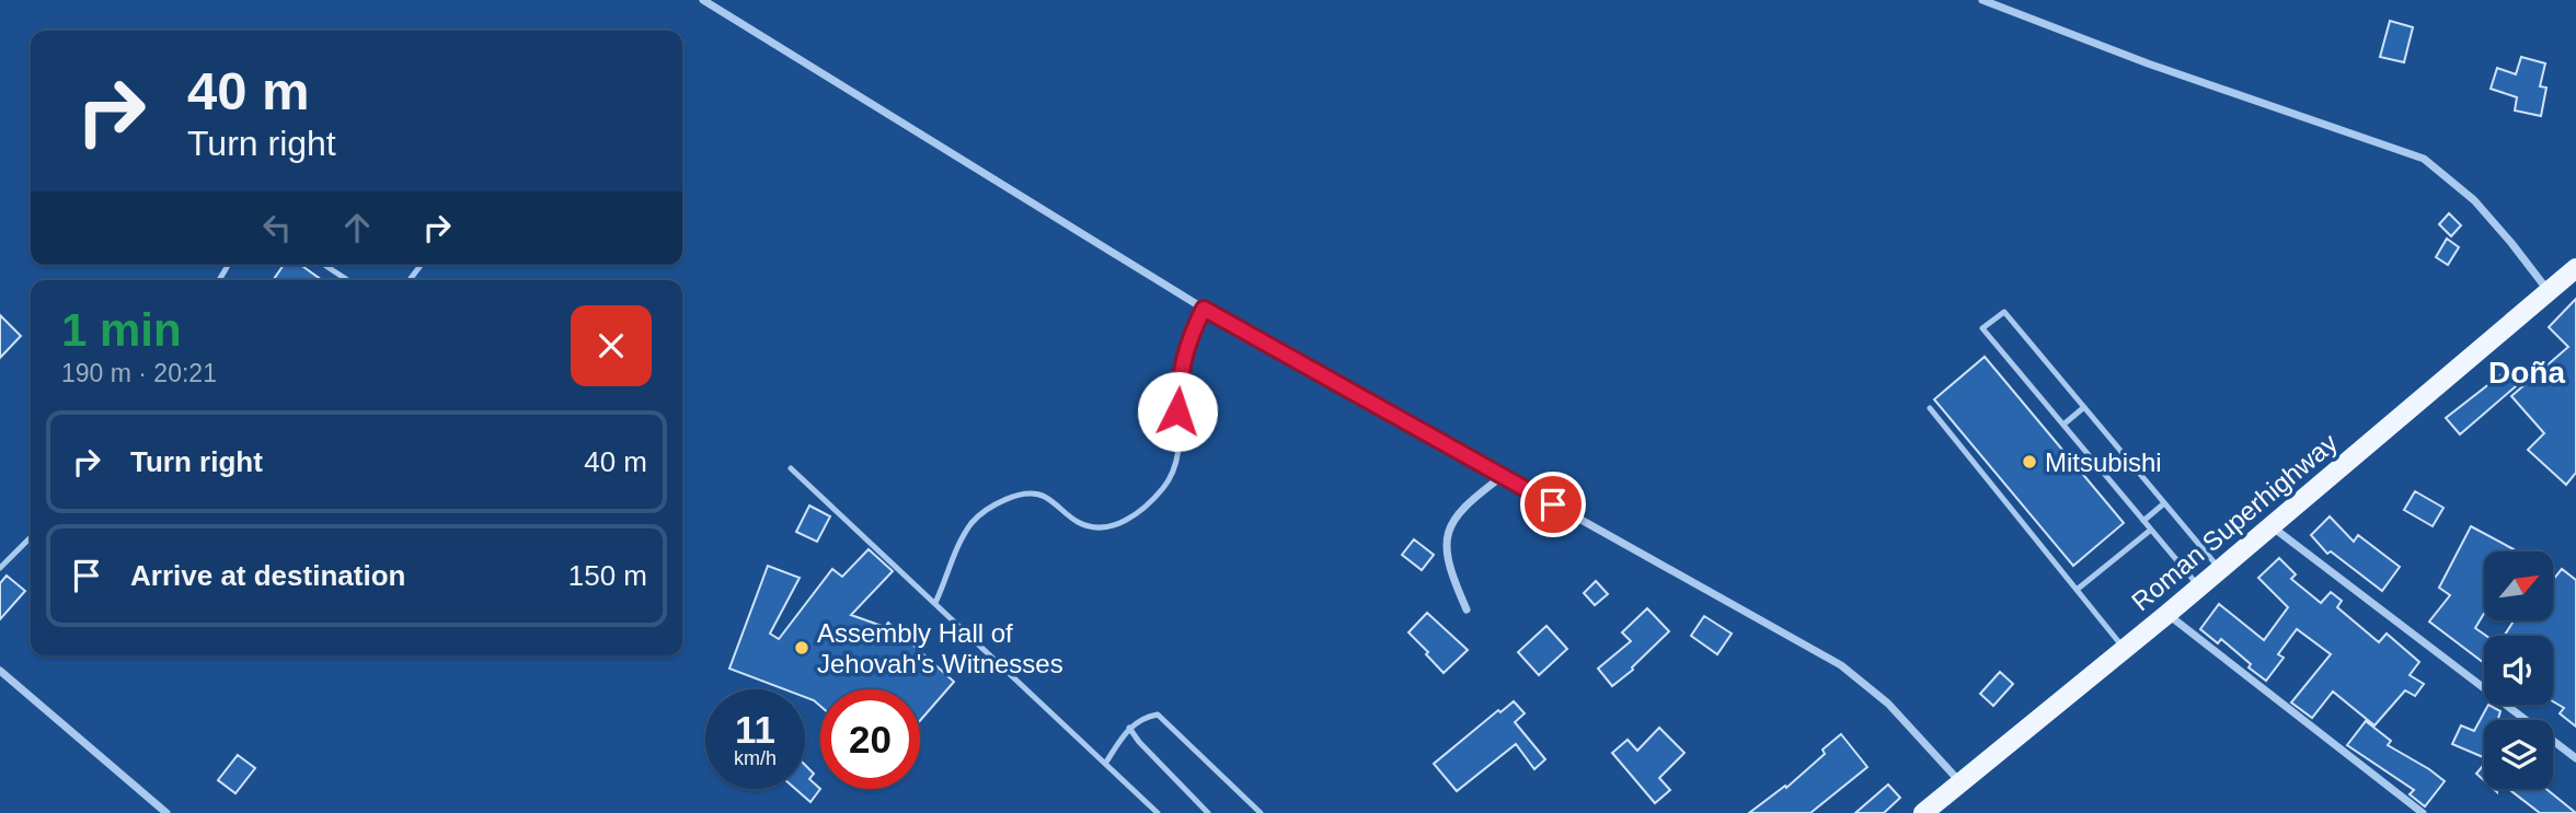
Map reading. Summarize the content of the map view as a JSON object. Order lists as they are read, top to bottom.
{
  "streets": {
    "main road": ["Roman Superhighway"]
  },
  "districts": ["Doña"],
  "places": ["Mitsubishi", "Assembly Hall of Jehovah's Witnesses"],
  "north": "top right",
  "page": {
    "turn": ["40 m", "Turn right"],
    "heading": ["1 min", "190 m · 20:21"],
    "list": [
      {
        "name": "Turn right",
        "value": "40 m"
      },
      {
        "name": "Arrive at destination",
        "value": "150 m"
      }
    ],
    "speed": "11 km/h",
    "limit": "20"
  }
}
